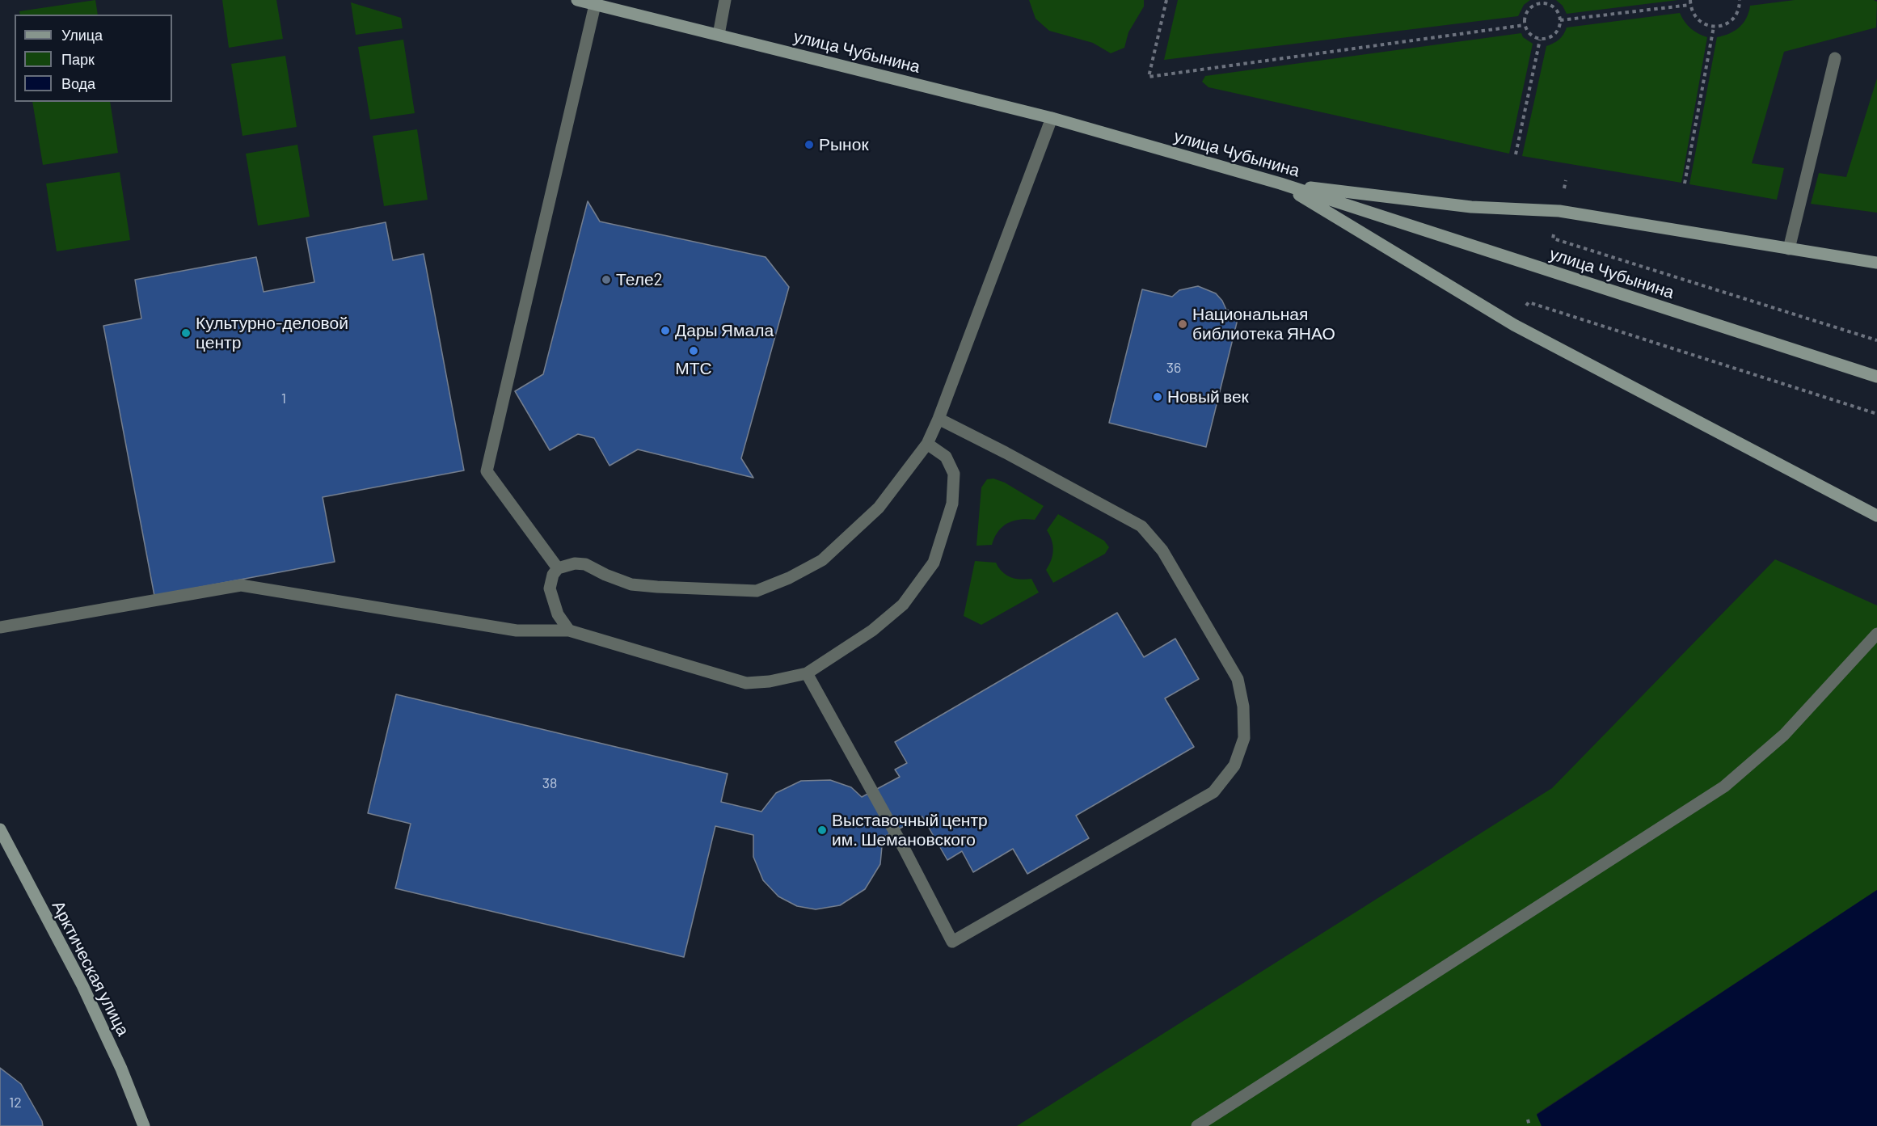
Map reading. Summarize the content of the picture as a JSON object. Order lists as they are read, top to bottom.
{
  "streets": {
    "street": ["улица Чубынина", "Арктическая улица"]
  },
  "places": [
    "Рынок",
    "Теле2",
    "Национальная библиотека ЯНАО",
    "Дары Ямала",
    "Культурно-деловой центр",
    "МТС",
    "Новый век",
    "Выставочный центр им. Шемановского"
  ],
  "house_numbers": [
    "36",
    "1",
    "38",
    "12"
  ],
  "legend": ["Улица", "Парк", "Вода"]
}
